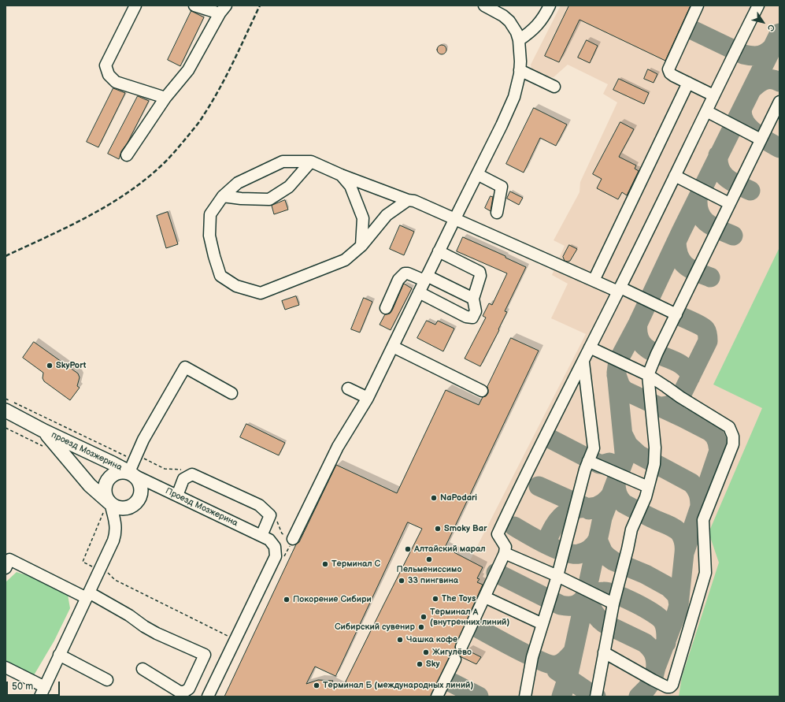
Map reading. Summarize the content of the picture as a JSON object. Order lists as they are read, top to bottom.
{
  "streets": {
    "main road": ["проезд Мозжерина", "Проезд Мозжерина"]
  },
  "crossings": [
    ["проезд Мозжерина", "Проезд Мозжерина"]
  ],
  "places": [
    "SkyPort",
    "NaPodari",
    "Smoky Bar",
    "Алтайский марал",
    "Пельмениссимо",
    "Терминал С",
    "33 пингвина",
    "The Toys",
    "Покорение Сибири",
    "Терминал А (внутренних линий)",
    "Сибирский сувенир",
    "Чашка кофе",
    "Жигулёво",
    "Sky",
    "Терминал Б (международных линий)"
  ],
  "scale_bar": "50 m",
  "north": "bottom right"
}
